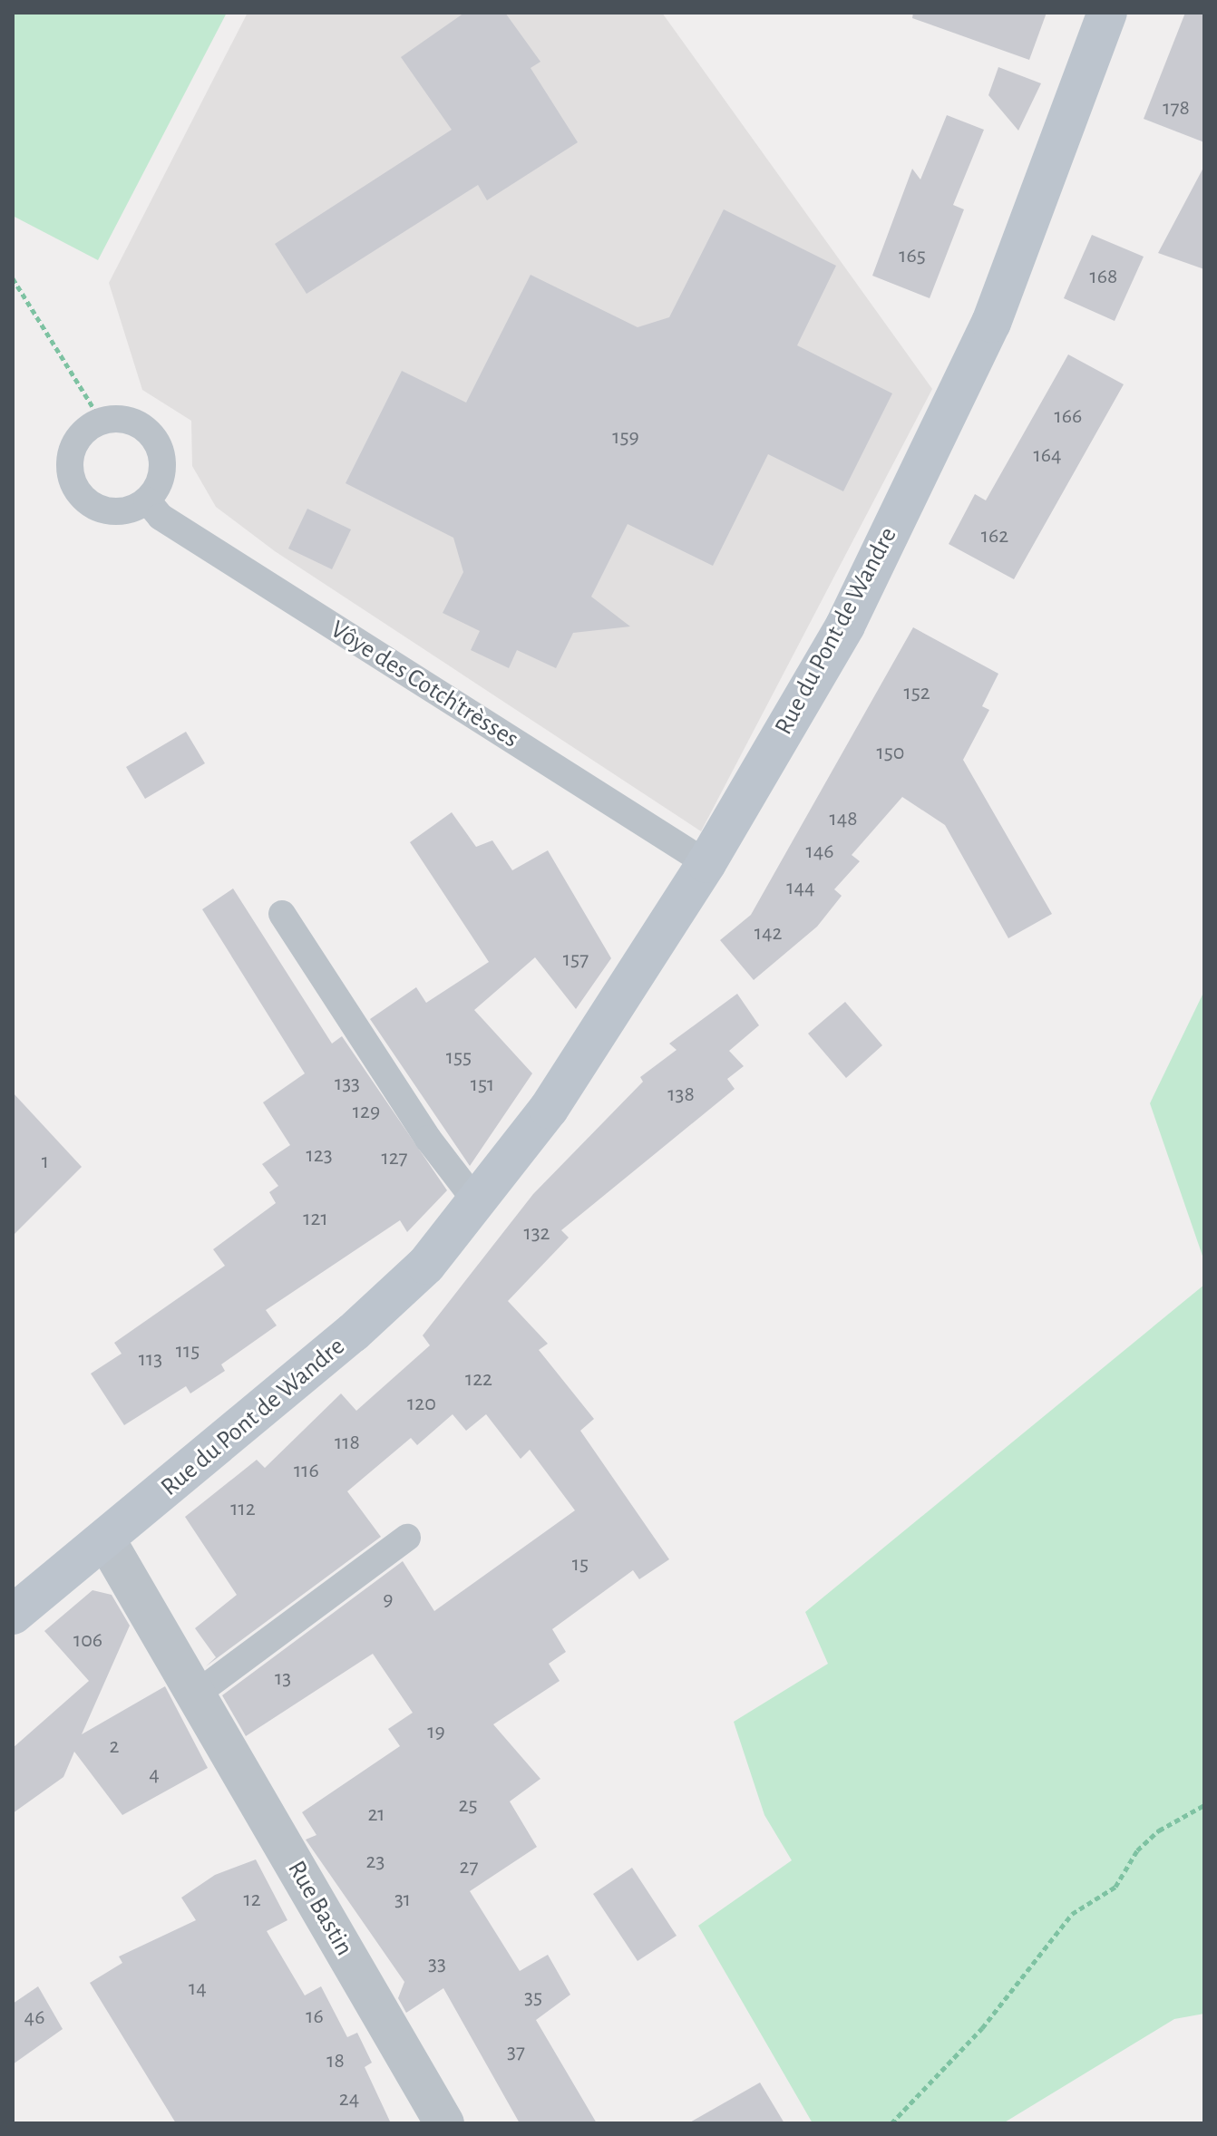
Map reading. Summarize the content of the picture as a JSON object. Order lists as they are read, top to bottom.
{
  "streets": {
    "street": ["Rue du Pont de Wandre", "Rue Bastin"],
    "lane": ["Vôye des Cotch'trèsses"]
  },
  "crossings": [
    ["Rue du Pont de Wandre", "Vôye des Cotch'trèsses"],
    ["Rue du Pont de Wandre", "Rue Bastin"]
  ],
  "house_numbers": [
    "178",
    "165",
    "168",
    "166",
    "159",
    "164",
    "162",
    "152",
    "150",
    "148",
    "146",
    "144",
    "142",
    "157",
    "155",
    "133",
    "151",
    "138",
    "129",
    "123",
    "127",
    "1",
    "121",
    "132",
    "115",
    "113",
    "122",
    "120",
    "118",
    "116",
    "112",
    "15",
    "9",
    "106",
    "13",
    "19",
    "2",
    "4",
    "25",
    "21",
    "23",
    "27",
    "12",
    "31",
    "33",
    "14",
    "35",
    "16",
    "46",
    "37",
    "18",
    "24"
  ]
}
